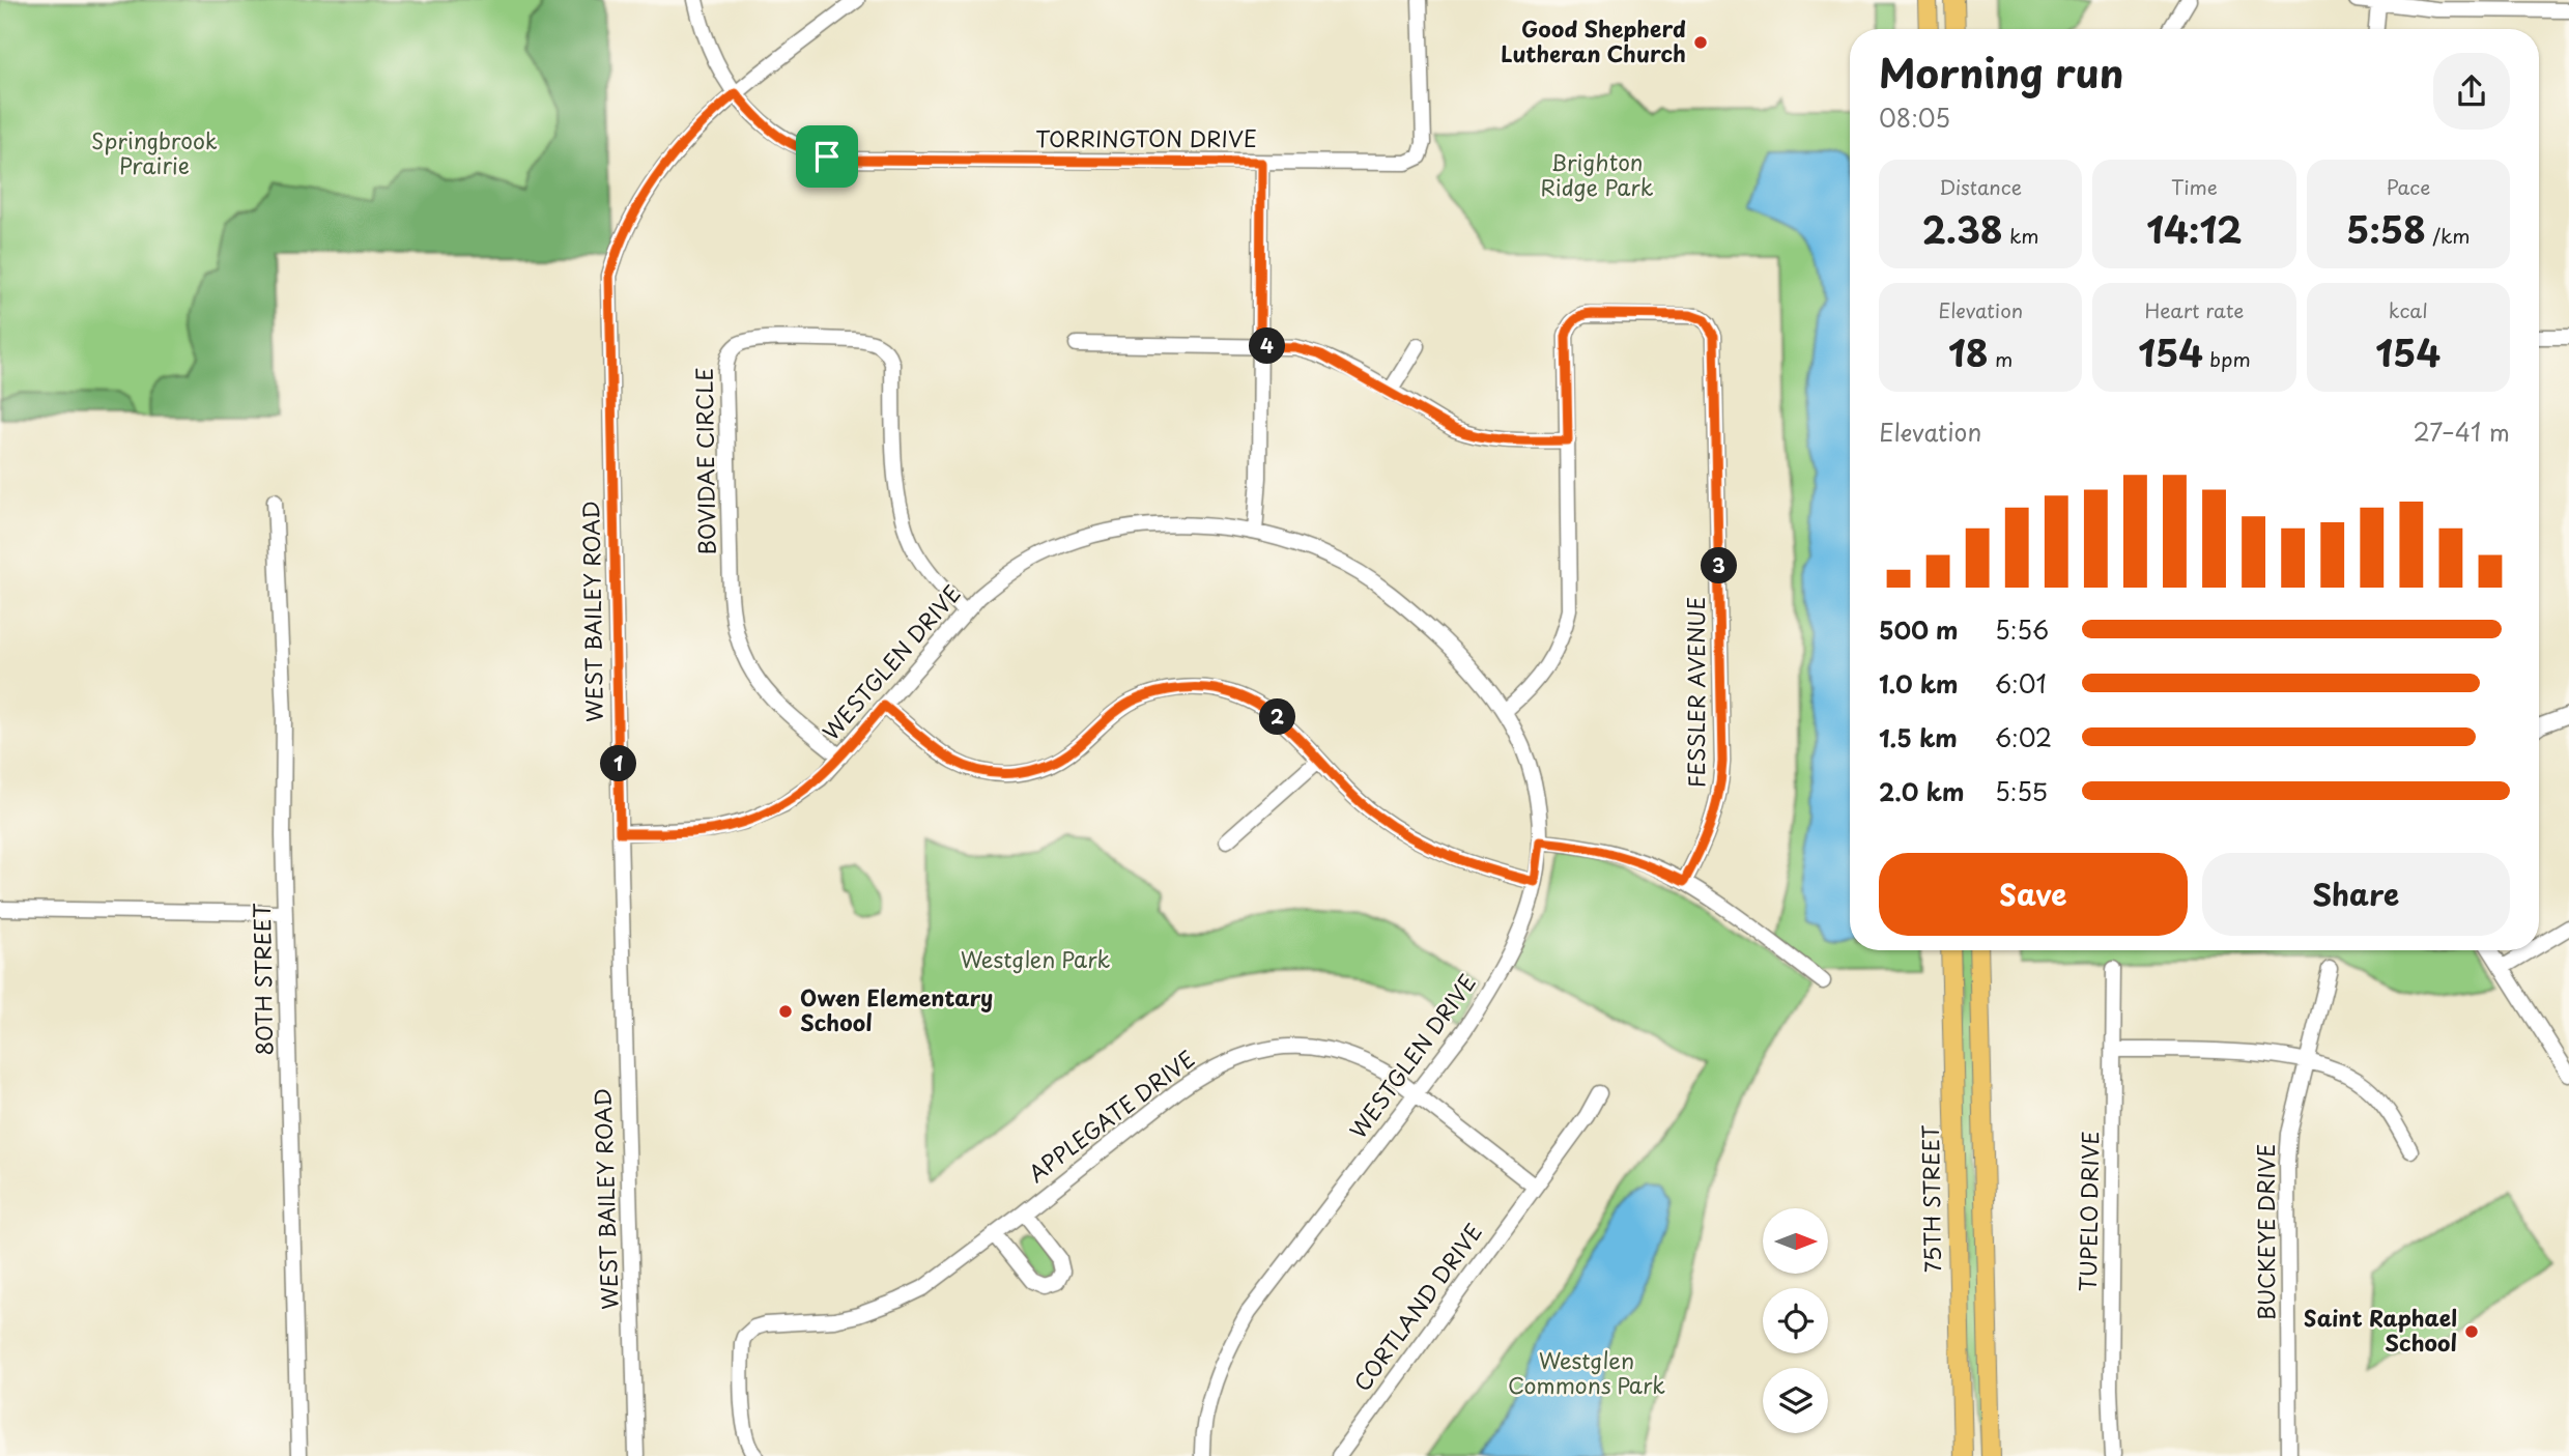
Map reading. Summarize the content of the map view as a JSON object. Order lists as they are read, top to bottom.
{
  "streets": {
    "main road": ["75TH STREET"],
    "street": [
      "TORRINGTON DRIVE",
      "BOVIDAE CIRCLE",
      "WEST BAILEY ROAD",
      "WESTGLEN DRIVE",
      "FESSLER AVENUE",
      "80TH STREET",
      "APPLEGATE DRIVE",
      "TUPELO DRIVE",
      "BUCKEYE DRIVE",
      "CORTLAND DRIVE"
    ]
  },
  "crossings": [
    ["TORRINGTON DRIVE", "WEST BAILEY ROAD"],
    ["BOVIDAE CIRCLE", "WESTGLEN DRIVE"],
    ["WEST BAILEY ROAD", "WESTGLEN DRIVE"],
    ["WESTGLEN DRIVE", "APPLEGATE DRIVE"],
    ["APPLEGATE DRIVE", "CORTLAND DRIVE"]
  ],
  "parks": [
    "Springbrook Prairie",
    "Brighton Ridge Park",
    "Westglen Park",
    "Westglen Commons Park"
  ],
  "places": ["Good Shepherd Lutheran Church", "Owen Elementary School", "Saint Raphael School"],
  "north": "right",
  "page": {
    "heading": ["Morning run", "08:05"],
    "stats": [
      ["Distance", "2.38 km"],
      ["Time", "14:12"],
      ["Pace", "5:58 /km"],
      ["Elevation", "18 m"],
      ["Heart rate", "154 bpm"],
      ["kcal", "154"]
    ],
    "pins": [
      "4",
      "3",
      "2",
      "1"
    ],
    "chart": ["Elevation", "27–41 m"],
    "list": [
      {
        "name": "500 m",
        "note": "5:56"
      },
      {
        "name": "1.0 km",
        "note": "6:01"
      },
      {
        "name": "1.5 km",
        "note": "6:02"
      },
      {
        "name": "2.0 km",
        "note": "5:55"
      }
    ],
    "buttons": ["Save", "Share"]
  }
}
